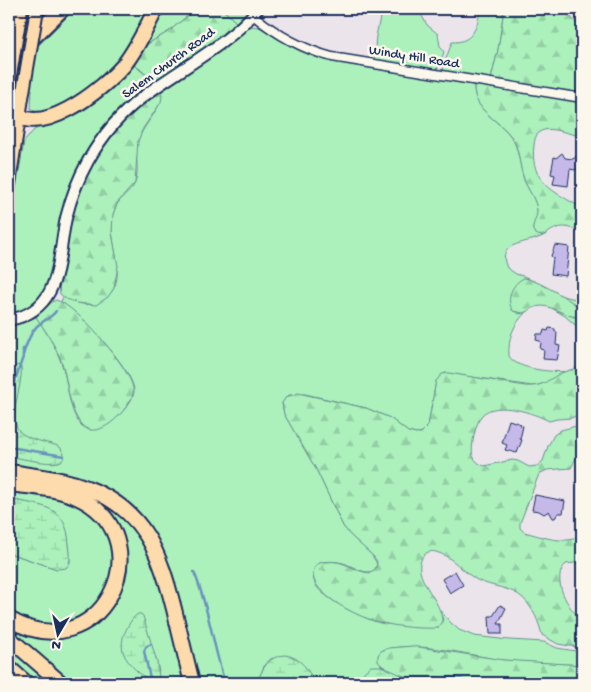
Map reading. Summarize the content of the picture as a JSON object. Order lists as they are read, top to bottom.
{
  "streets": {
    "street": ["Windy Hill Road", "Salem Church Road"]
  },
  "crossings": [
    ["Windy Hill Road", "Salem Church Road"]
  ],
  "north": "bottom"
}
